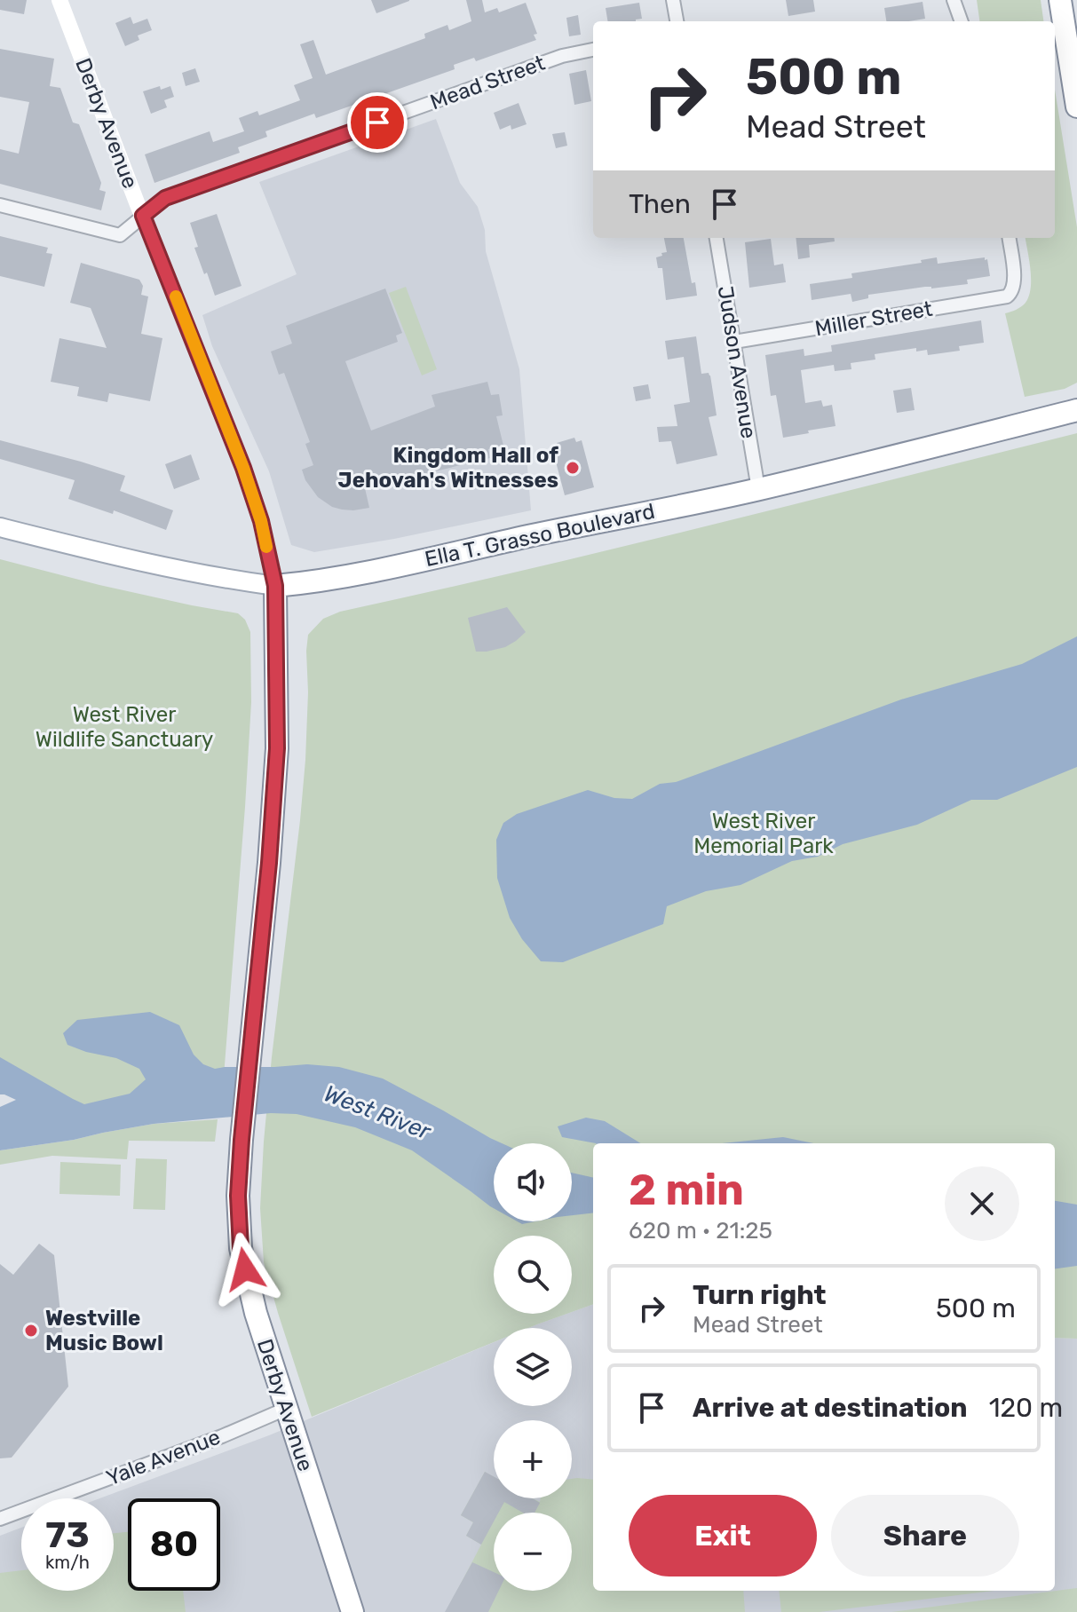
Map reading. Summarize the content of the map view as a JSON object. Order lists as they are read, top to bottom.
{
  "streets": {
    "highway": ["Derby Avenue", "Ella T. Grasso Boulevard"],
    "street": [
      "Mead Street",
      "Miller Street",
      "Judson Avenue",
      "Yale Avenue"
    ]
  },
  "crossings": [
    ["Mead Street", "Derby Avenue"],
    ["Derby Avenue", "Ella T. Grasso Boulevard"],
    ["Derby Avenue", "Yale Avenue"],
    ["Miller Street", "Judson Avenue"],
    ["Judson Avenue", "Ella T. Grasso Boulevard"]
  ],
  "water": ["West River"],
  "parks": ["West River Wildlife Sanctuary", "West River Memorial Park"],
  "places": ["Kingdom Hall of Jehovah's Witnesses", "Westville Music Bowl"],
  "page": {
    "turn": ["500 m", "Mead Street"],
    "then": "Then",
    "map_buttons": ["+", "−"],
    "heading": ["2 min", "620 m · 21:25"],
    "list": [
      {
        "name": "Turn right",
        "note": "Mead Street",
        "value": "500 m"
      },
      {
        "name": "Arrive at destination",
        "value": "120 m"
      }
    ],
    "buttons": ["Exit", "Share"],
    "speed": "73 km/h",
    "limit": "80"
  }
}
